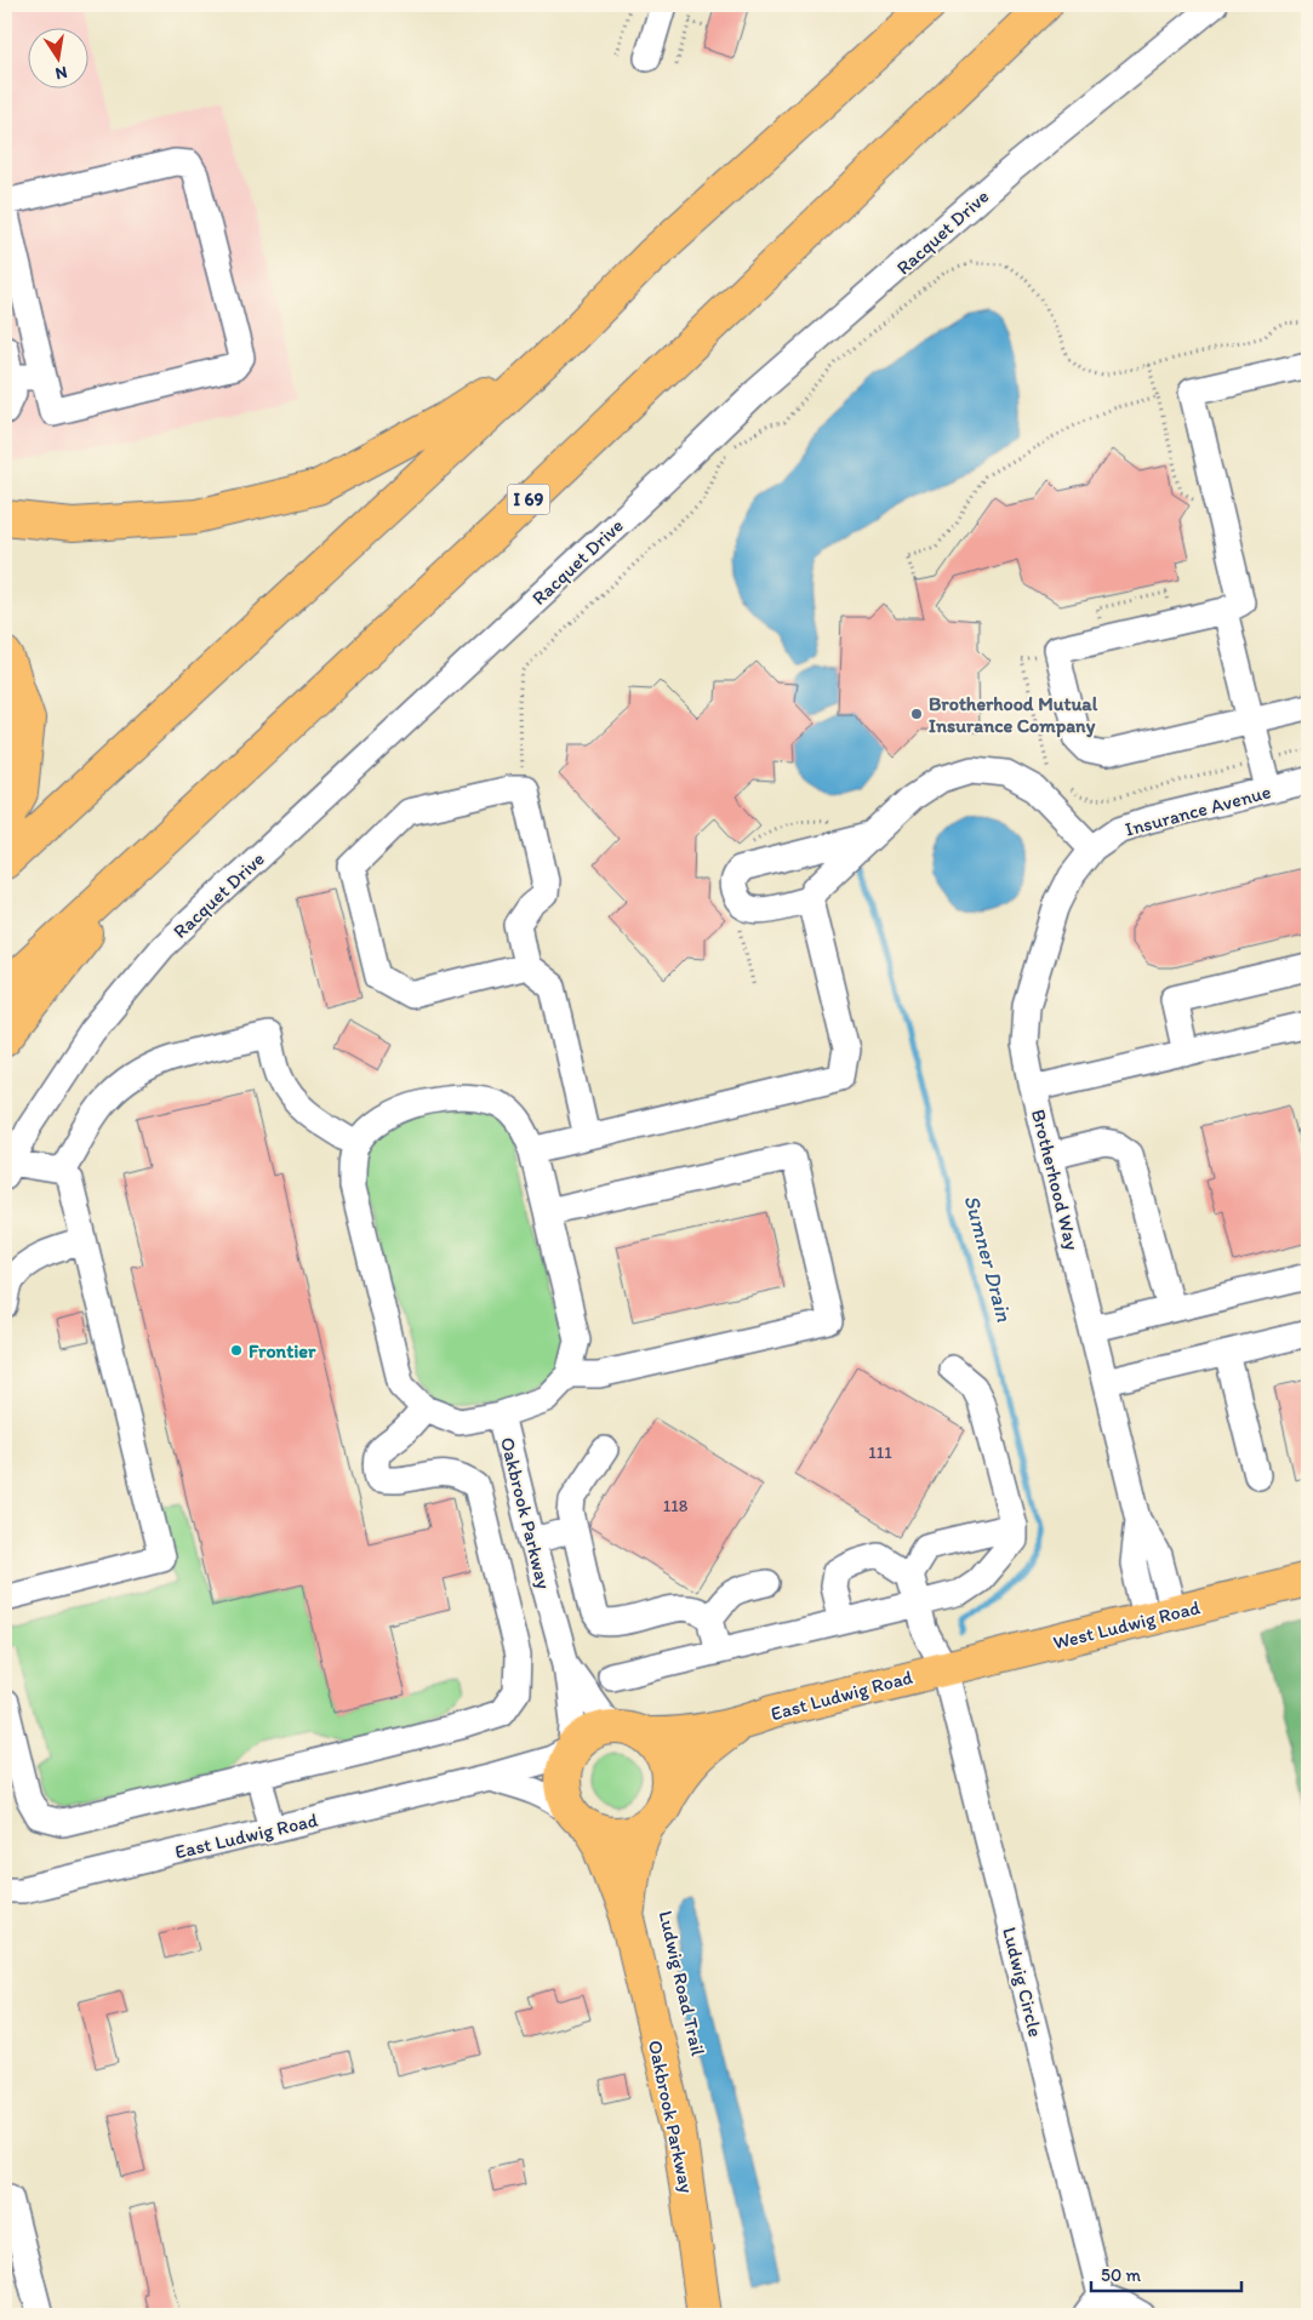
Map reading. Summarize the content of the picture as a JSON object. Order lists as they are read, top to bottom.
{
  "streets": {
    "main road": [
      "I 69",
      "Oakbrook Parkway",
      "West Ludwig Road",
      "East Ludwig Road"
    ],
    "street": [
      "Racquet Drive",
      "Insurance Avenue",
      "Brotherhood Way",
      "Ludwig Circle"
    ]
  },
  "crossings": [
    ["Insurance Avenue", "Brotherhood Way"],
    ["Brotherhood Way", "West Ludwig Road"],
    ["Oakbrook Parkway", "East Ludwig Road"],
    ["West Ludwig Road", "East Ludwig Road"],
    ["West Ludwig Road", "Ludwig Circle"],
    ["East Ludwig Road", "Ludwig Circle"]
  ],
  "water": ["Sumner Drain"],
  "places": ["Brotherhood Mutual Insurance Company", "Frontier"],
  "house_numbers": ["111", "118"],
  "scale_bar": "50 m",
  "north": "bottom"
}
